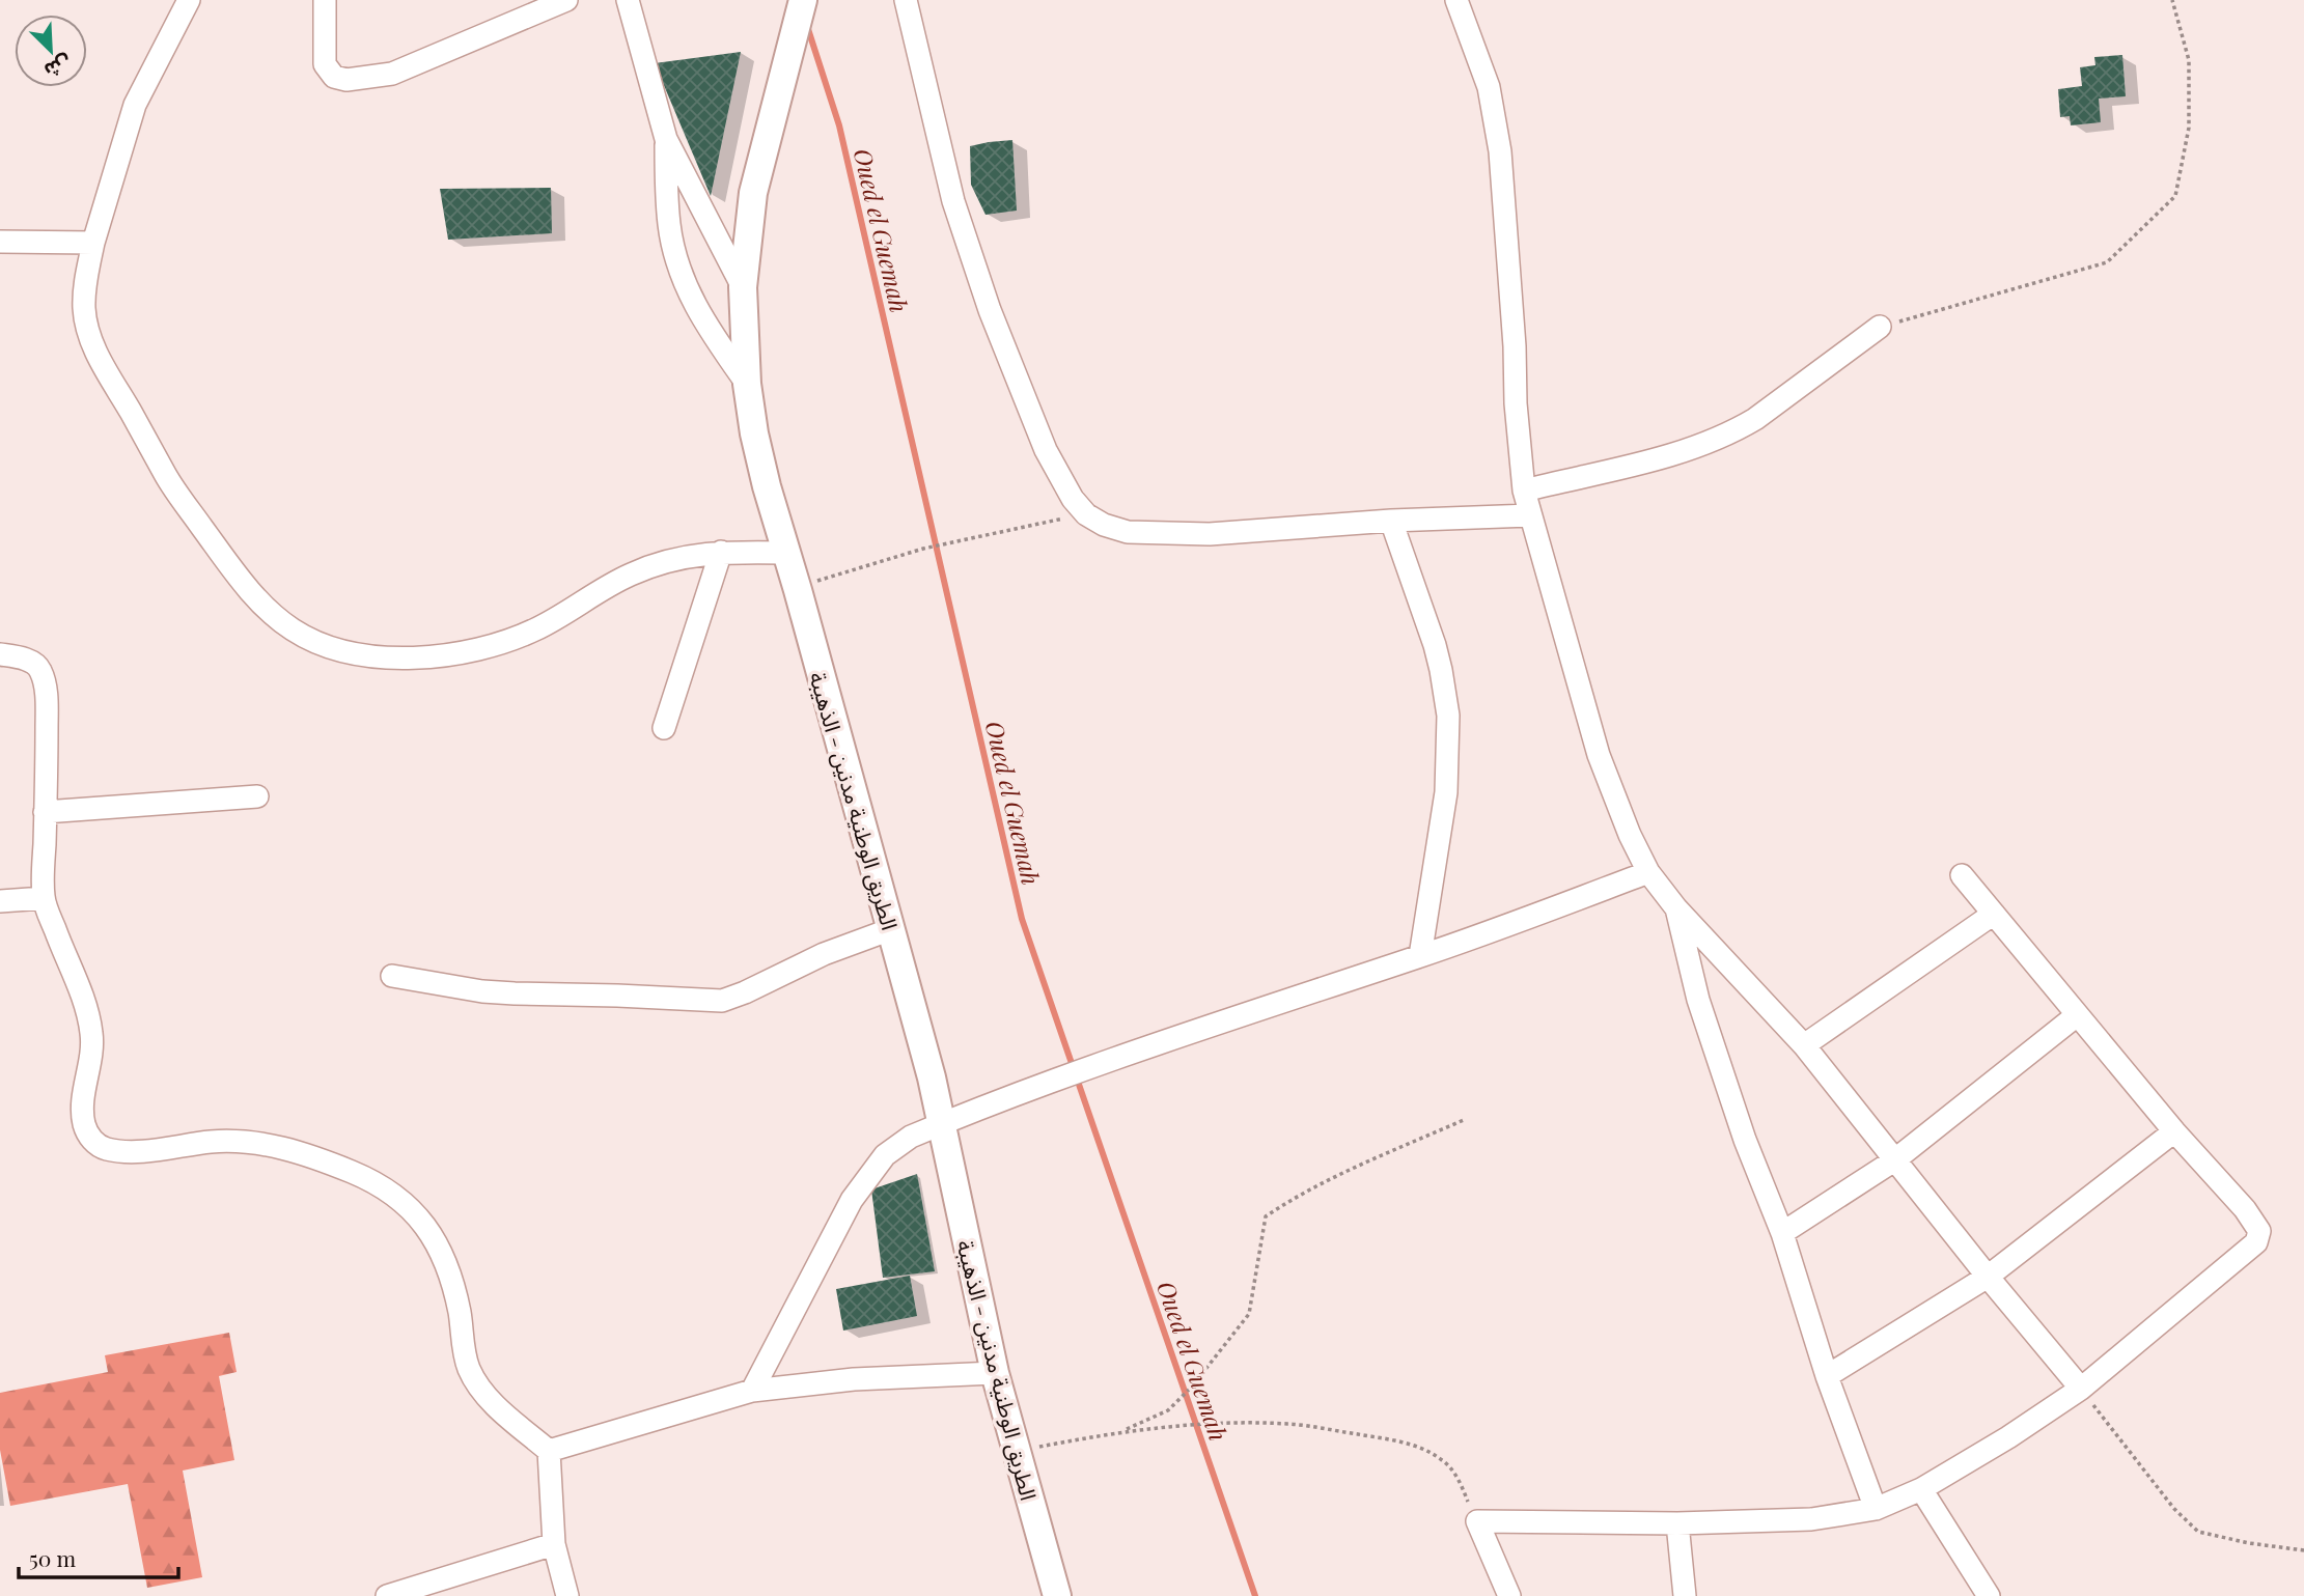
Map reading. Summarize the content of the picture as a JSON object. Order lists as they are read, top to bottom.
{
  "streets": {
    "main road": ["الطريق الوطنية مدنين - الذهيبة"]
  },
  "water": ["Oued el Guemah"],
  "scale_bar": "50 m",
  "north": "bottom right"
}
